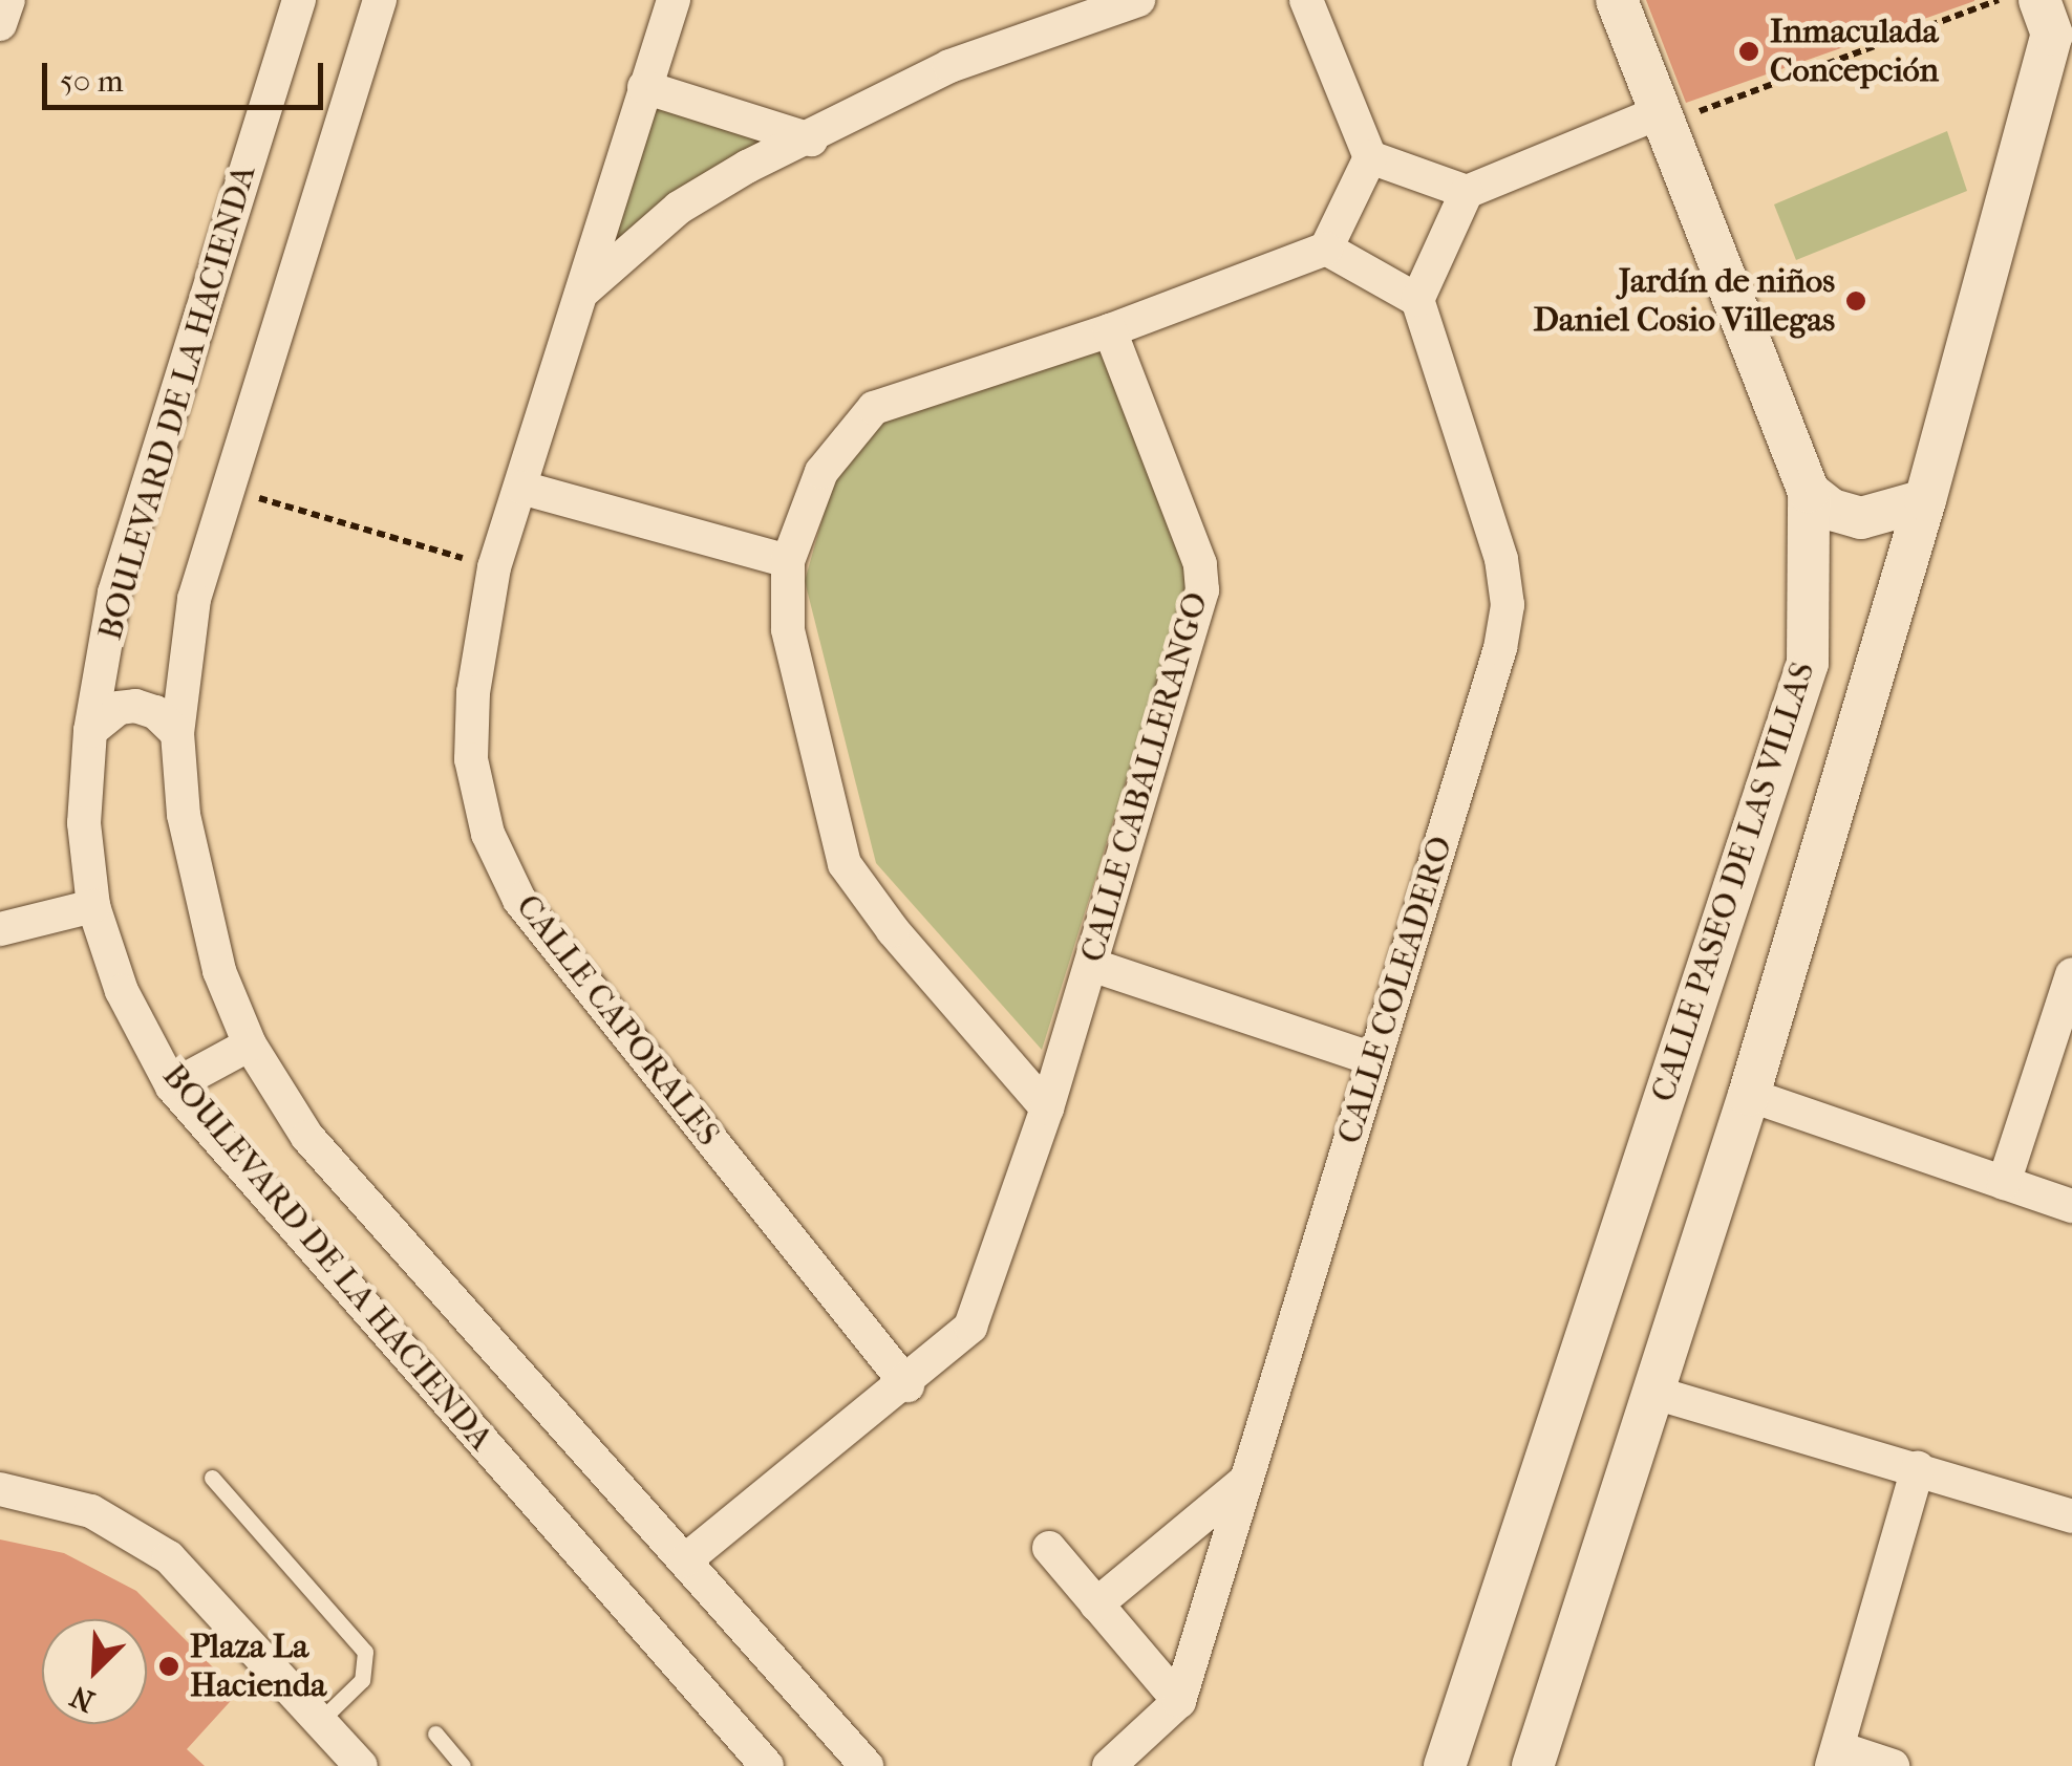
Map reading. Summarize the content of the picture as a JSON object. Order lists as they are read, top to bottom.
{
  "streets": {
    "street": [
      "BOULEVARD DE LA HACIENDA",
      "CALLE CABALLERANGO",
      "CALLE PASEO DE LAS VILLAS",
      "CALLE COLEADERO",
      "CALLE CAPORALES"
    ]
  },
  "crossings": [
    ["BOULEVARD DE LA HACIENDA", "CALLE CABALLERANGO"],
    ["CALLE CABALLERANGO", "CALLE CAPORALES"]
  ],
  "places": ["Inmaculada Concepción", "Jardín de niños Daniel Cosio Villegas", "Plaza La Hacienda"],
  "scale_bar": "50 m",
  "north": "bottom left"
}
